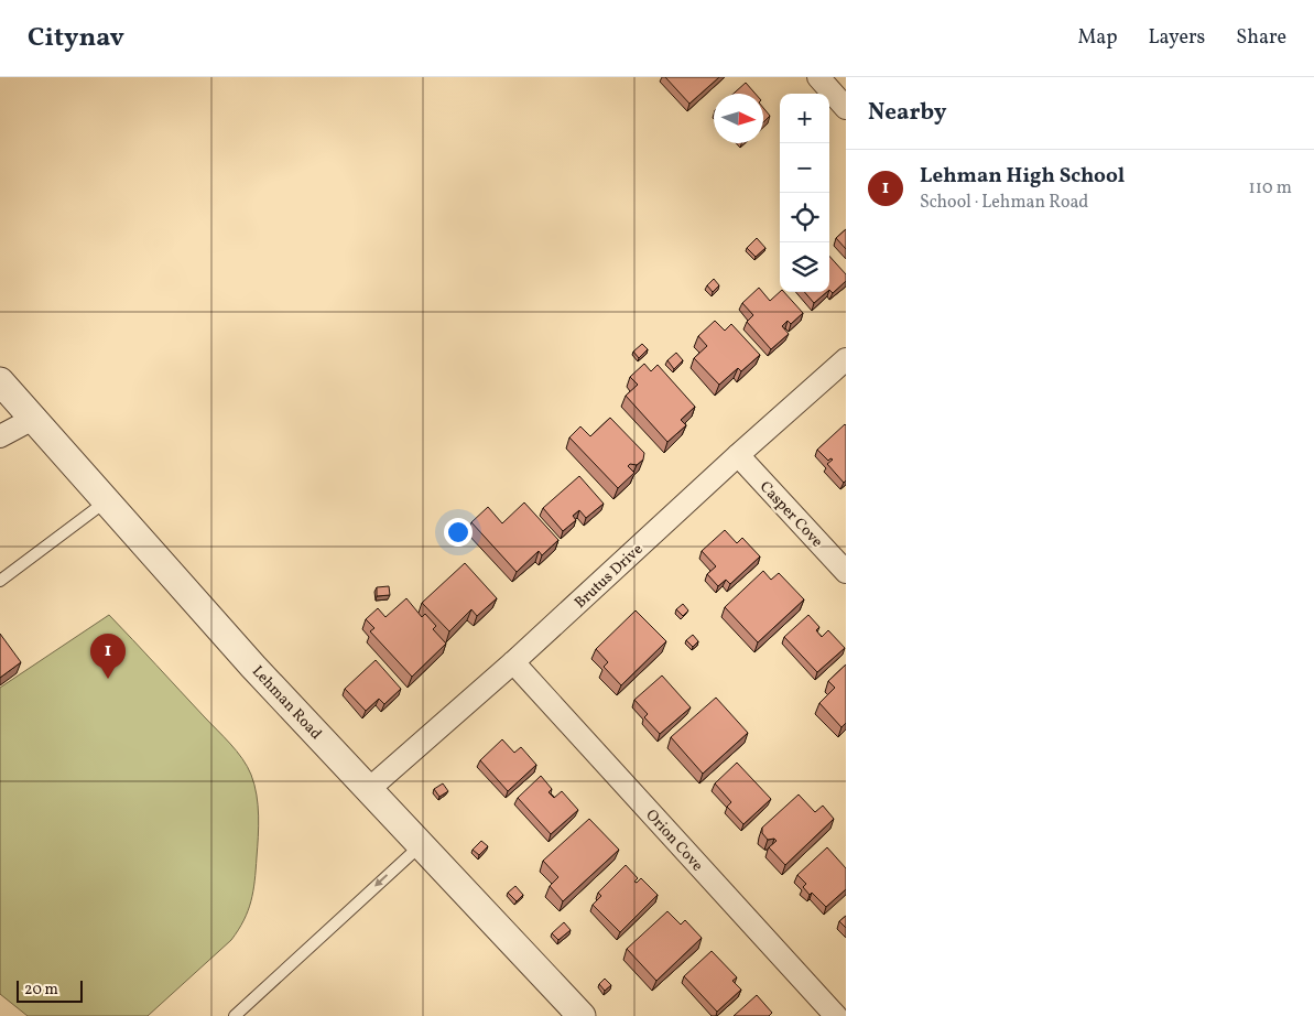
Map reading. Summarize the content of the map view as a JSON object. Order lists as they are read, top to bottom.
{
  "streets": {
    "street": [
      "Casper Cove",
      "Brutus Drive",
      "Lehman Road",
      "Orion Cove"
    ]
  },
  "crossings": [
    ["Casper Cove", "Brutus Drive"],
    ["Brutus Drive", "Lehman Road"],
    ["Brutus Drive", "Orion Cove"]
  ],
  "scale_bar": "20 m",
  "north": "right",
  "page": {
    "header": "Citynav",
    "nav": ["Map", "Layers", "Share"],
    "heading": "Nearby",
    "map_buttons": ["+", "−"],
    "list": [
      {
        "mark": "1",
        "name": "Lehman High School",
        "note": "School · Lehman Road",
        "value": "110 m"
      }
    ],
    "pins": "1",
    "scale": "20 m"
  }
}
